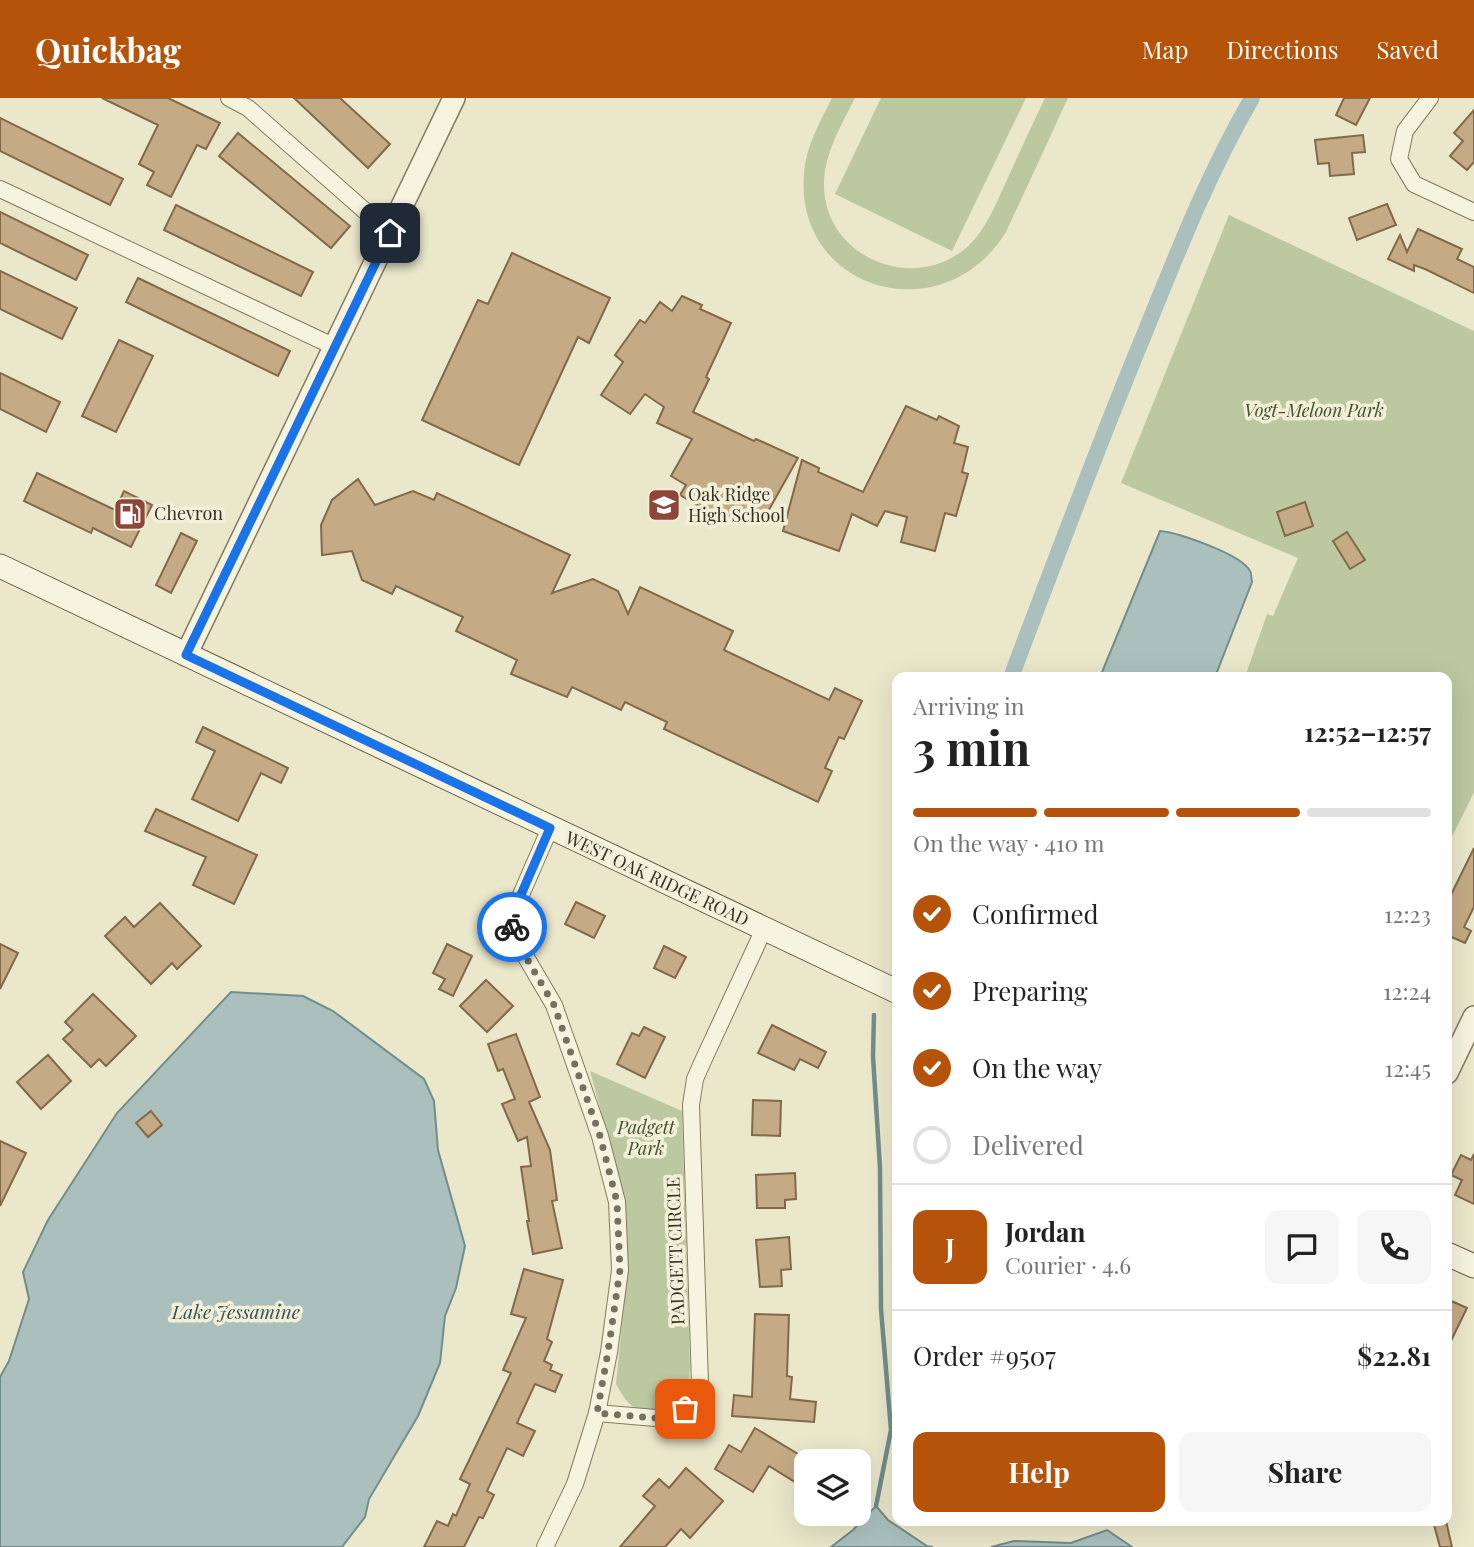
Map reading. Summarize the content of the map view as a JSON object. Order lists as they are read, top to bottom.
{
  "streets": {
    "main road": ["WEST OAK RIDGE ROAD"],
    "street": ["PADGETT CIRCLE"]
  },
  "crossings": [
    ["WEST OAK RIDGE ROAD", "PADGETT CIRCLE"]
  ],
  "water": ["Lake Jessamine"],
  "parks": ["Vogt-Meloon Park", "Padgett Park"],
  "places": {
    "school or university": ["Oak Ridge High School"],
    "fuel station": ["Chevron"]
  },
  "page": {
    "header": "Quickbag",
    "nav": ["Map", "Directions", "Saved"],
    "heading": ["3 min", "Arriving in", "12:52–12:57"],
    "panel": [
      "Jordan",
      "Courier · 4.6",
      "Order #9507",
      "$22.81"
    ],
    "bar": "On the way · 410 m",
    "list": [
      ["Confirmed", "12:23"],
      ["Preparing", "12:24"],
      ["On the way", "12:45"],
      "Delivered"
    ],
    "round": "J",
    "buttons": ["Help", "Share"]
  }
}
